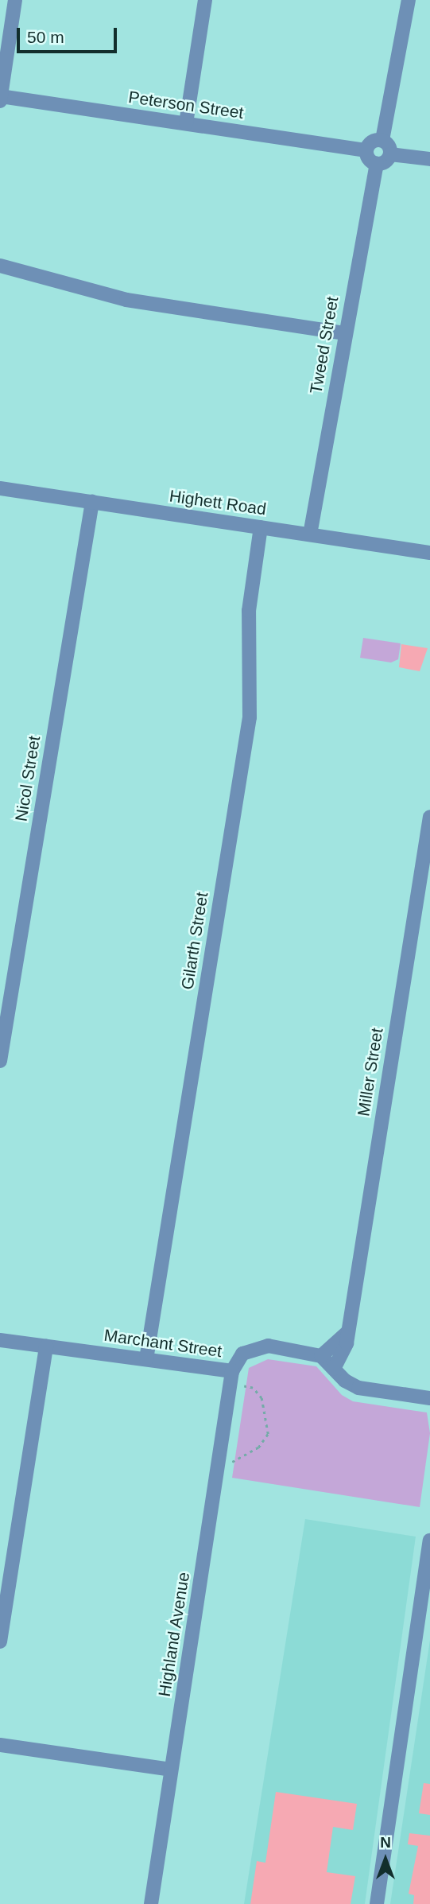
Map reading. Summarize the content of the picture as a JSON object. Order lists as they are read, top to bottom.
{
  "streets": {
    "street": [
      "Peterson Street",
      "Tweed Street",
      "Highett Road",
      "Nicol Street",
      "Gilarth Street",
      "Miller Street",
      "Marchant Street",
      "Highland Avenue"
    ]
  },
  "crossings": [
    ["Peterson Street", "Tweed Street"],
    ["Tweed Street", "Highett Road"],
    ["Highett Road", "Nicol Street"],
    ["Highett Road", "Gilarth Street"],
    ["Gilarth Street", "Marchant Street"],
    ["Marchant Street", "Highland Avenue"]
  ],
  "scale_bar": "50 m",
  "north": "top"
}
